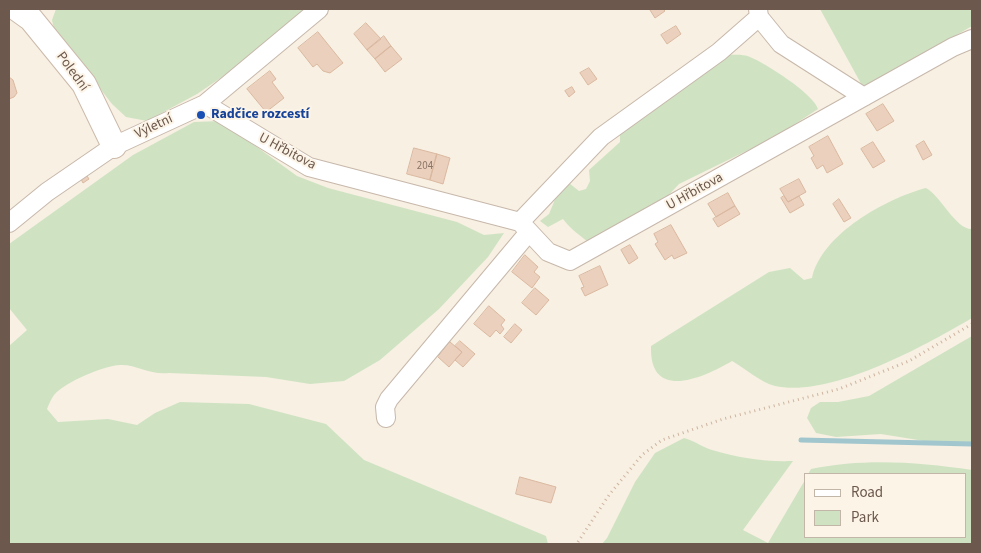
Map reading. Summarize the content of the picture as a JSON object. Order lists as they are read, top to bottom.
{
  "streets": {
    "street": ["Polední", "Výletní", "U Hřbitova"]
  },
  "crossings": [
    ["Polední", "Výletní"],
    ["Výletní", "U Hřbitova"]
  ],
  "places": ["Radčice rozcestí"],
  "house_numbers": ["204"],
  "legend": ["Road", "Park"]
}
